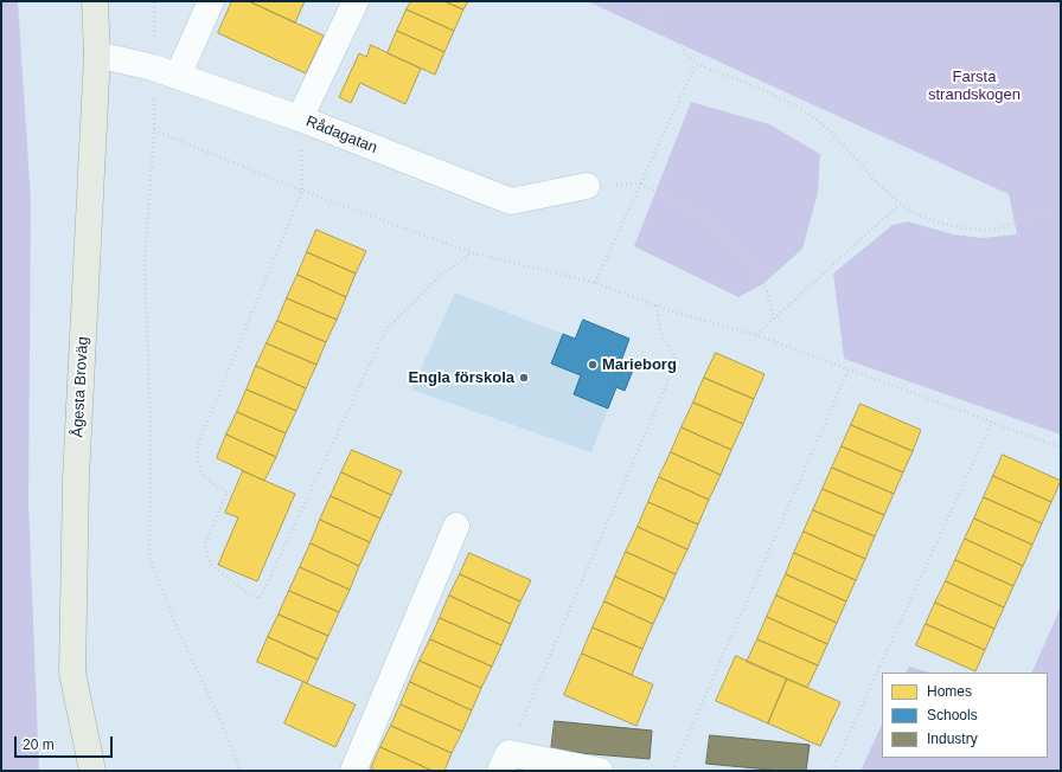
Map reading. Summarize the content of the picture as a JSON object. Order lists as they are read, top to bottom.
{
  "streets": {
    "main road": ["Ågesta Broväg"],
    "lane": ["Rådagatan"]
  },
  "crossings": [
    ["Rådagatan", "Ågesta Broväg"]
  ],
  "parks": ["Farsta strandskogen"],
  "places": ["Marieborg", "Engla förskola"],
  "legend": ["Homes", "Schools", "Industry"],
  "scale_bar": "20 m"
}
